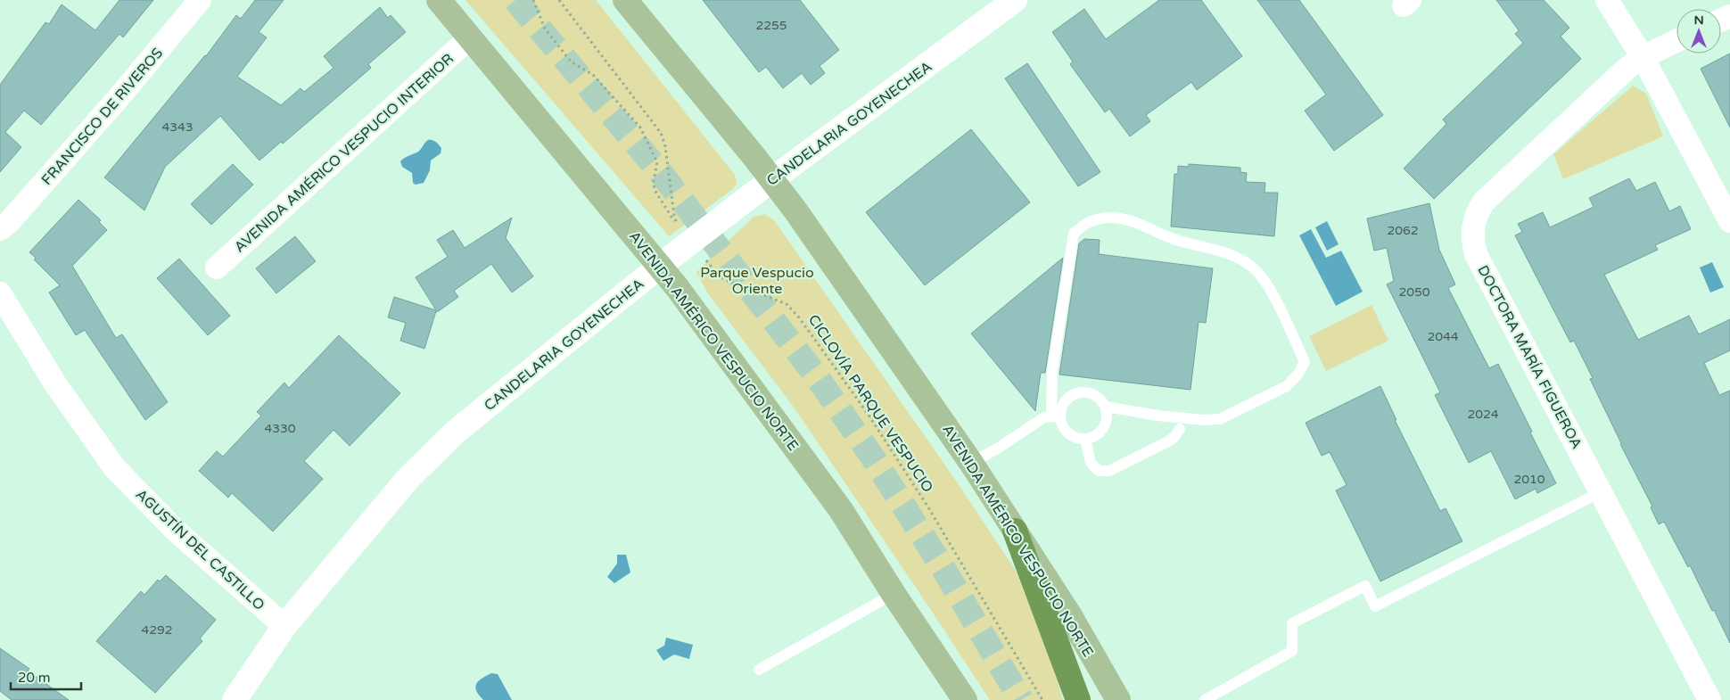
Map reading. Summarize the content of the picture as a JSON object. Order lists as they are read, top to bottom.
{
  "streets": {
    "main road": ["AVENIDA AMÉRICO VESPUCIO NORTE"],
    "street": [
      "FRANCISCO DE RIVEROS",
      "CANDELARIA GOYENECHEA",
      "AVENIDA AMÉRICO VESPUCIO INTERIOR",
      "DOCTORA MARÍA FIGUEROA",
      "AGUSTÍN DEL CASTILLO"
    ],
    "path": ["CICLOVÍA PARQUE VESPUCIO"]
  },
  "crossings": [
    ["CANDELARIA GOYENECHEA", "AVENIDA AMÉRICO VESPUCIO NORTE"],
    ["CANDELARIA GOYENECHEA", "CICLOVÍA PARQUE VESPUCIO"],
    ["CANDELARIA GOYENECHEA", "AGUSTÍN DEL CASTILLO"],
    ["AVENIDA AMÉRICO VESPUCIO INTERIOR", "AVENIDA AMÉRICO VESPUCIO NORTE"]
  ],
  "parks": ["Parque Vespucio Oriente"],
  "house_numbers": [
    "2255",
    "4343",
    "2062",
    "2050",
    "2044",
    "2024",
    "4330",
    "2010",
    "4292"
  ],
  "scale_bar": "20 m",
  "north": "top"
}
